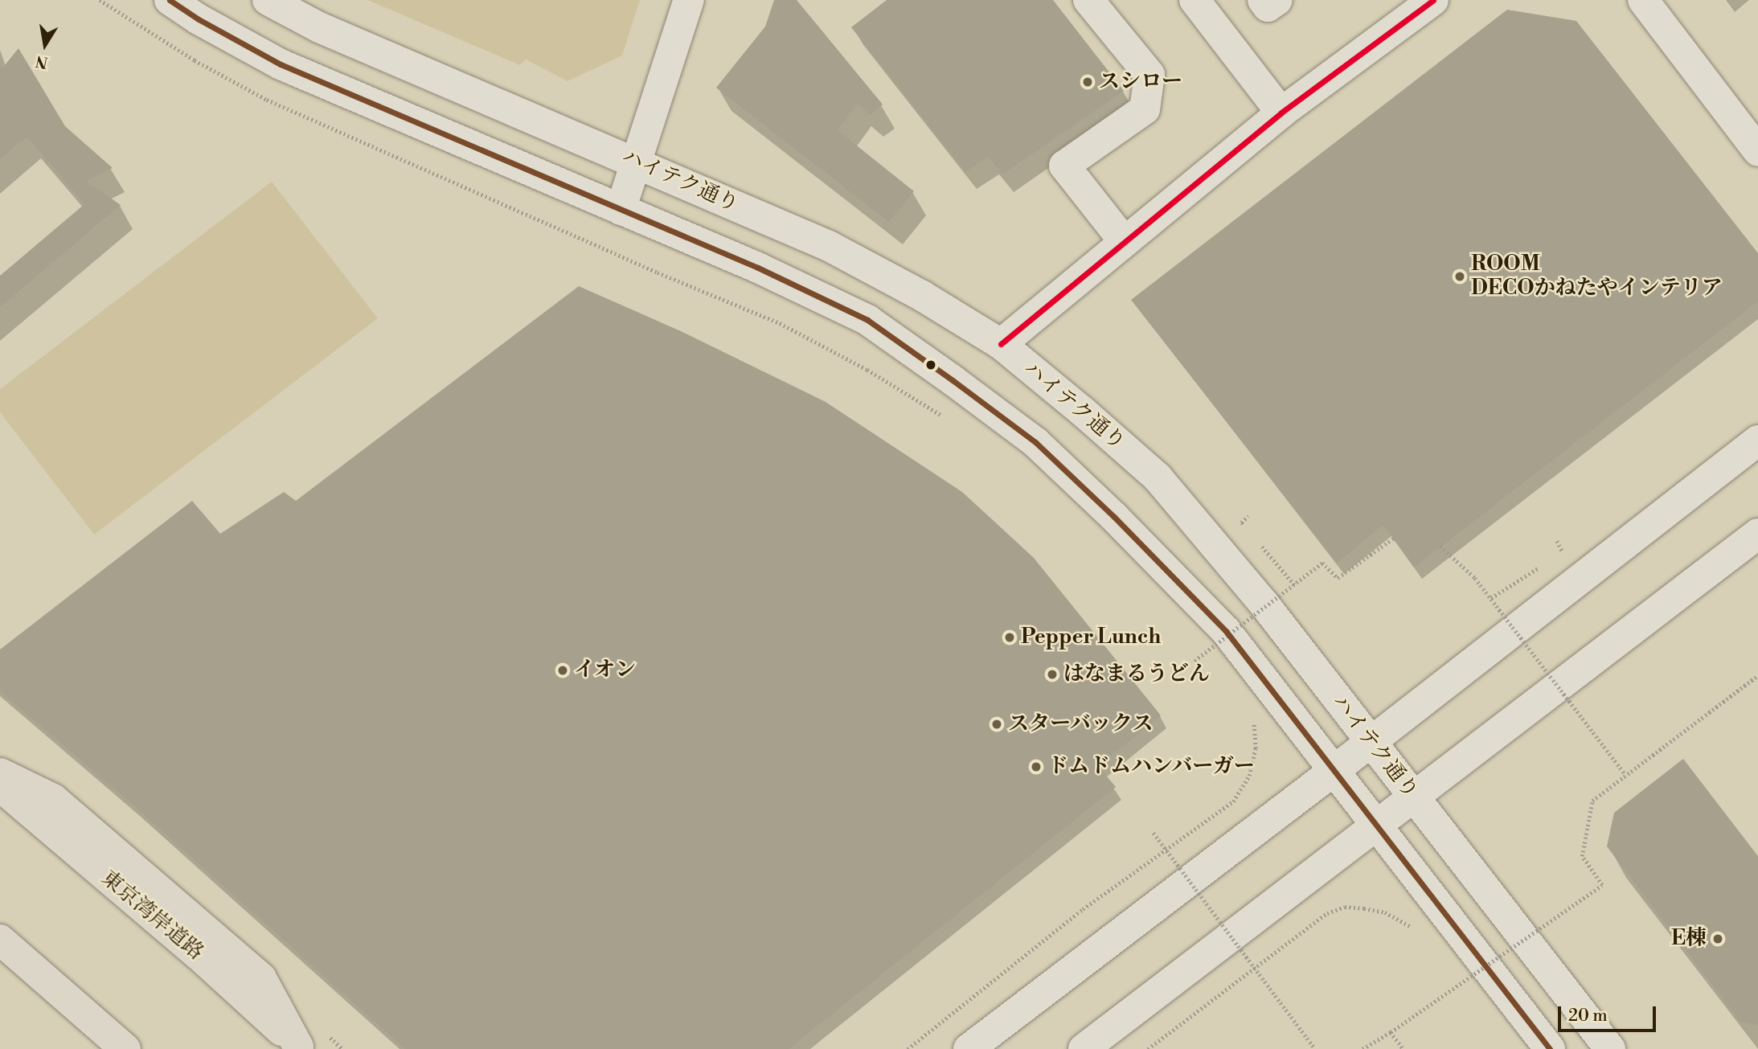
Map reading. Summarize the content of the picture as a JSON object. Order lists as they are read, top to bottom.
{
  "streets": {
    "highway": ["東京湾岸道路"],
    "street": ["ハイテク通り"]
  },
  "places": [
    "スシロー",
    "ROOM DECOかねたやインテリア",
    "Pepper Lunch",
    "イオン",
    "はなまるうどん",
    "スターバックス",
    "ドムドムハンバーガー",
    "E棟"
  ],
  "scale_bar": "20 m",
  "north": "bottom"
}
